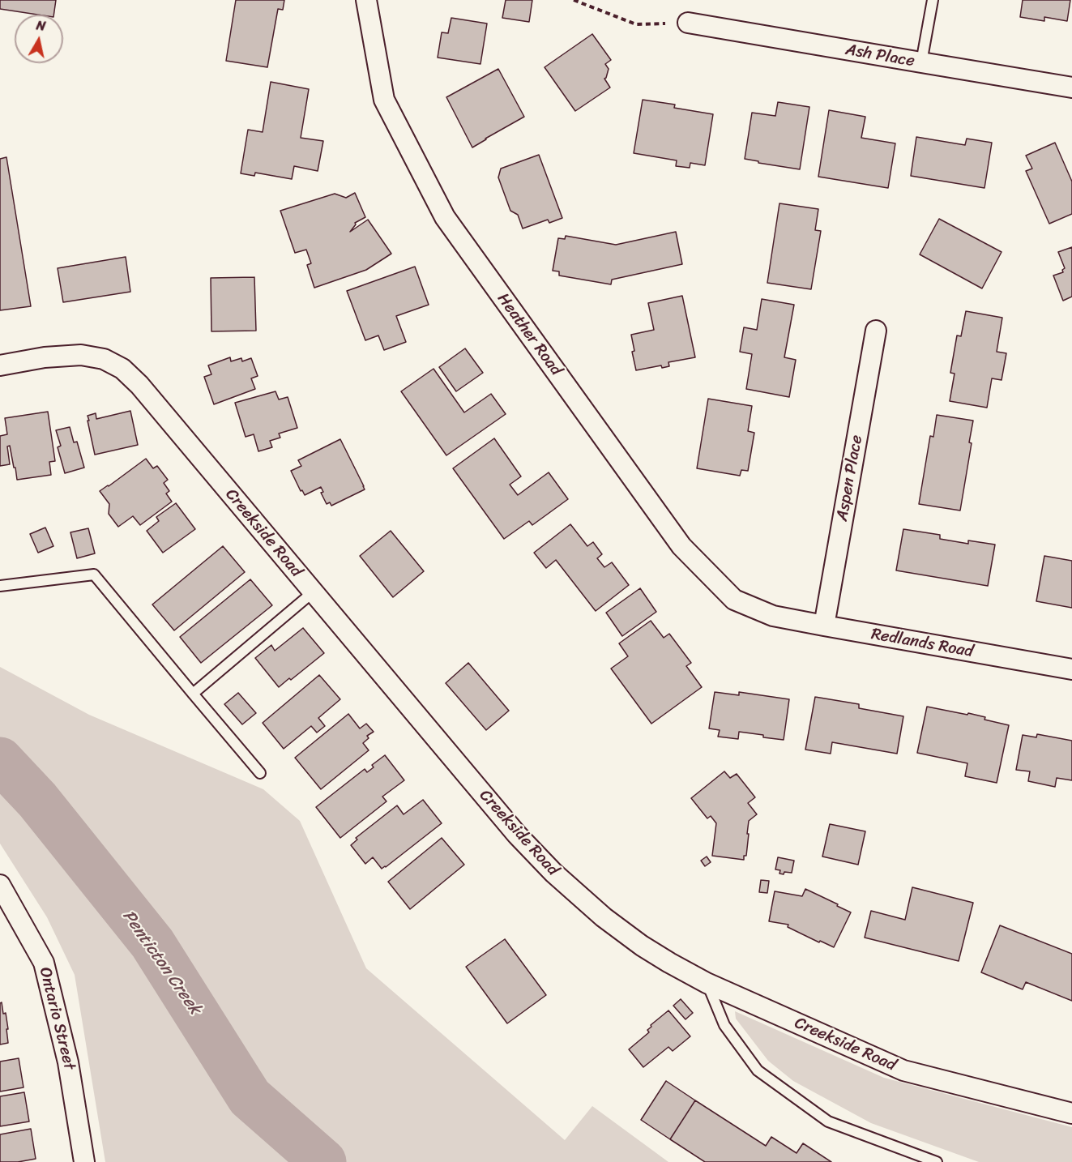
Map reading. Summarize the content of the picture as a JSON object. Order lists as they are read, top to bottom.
{
  "streets": {
    "street": [
      "Ash Place",
      "Heather Road",
      "Aspen Place",
      "Creekside Road",
      "Redlands Road",
      "Ontario Street"
    ]
  },
  "crossings": [
    ["Heather Road", "Redlands Road"],
    ["Aspen Place", "Redlands Road"]
  ],
  "water": ["Penticton Creek"],
  "north": "top"
}
